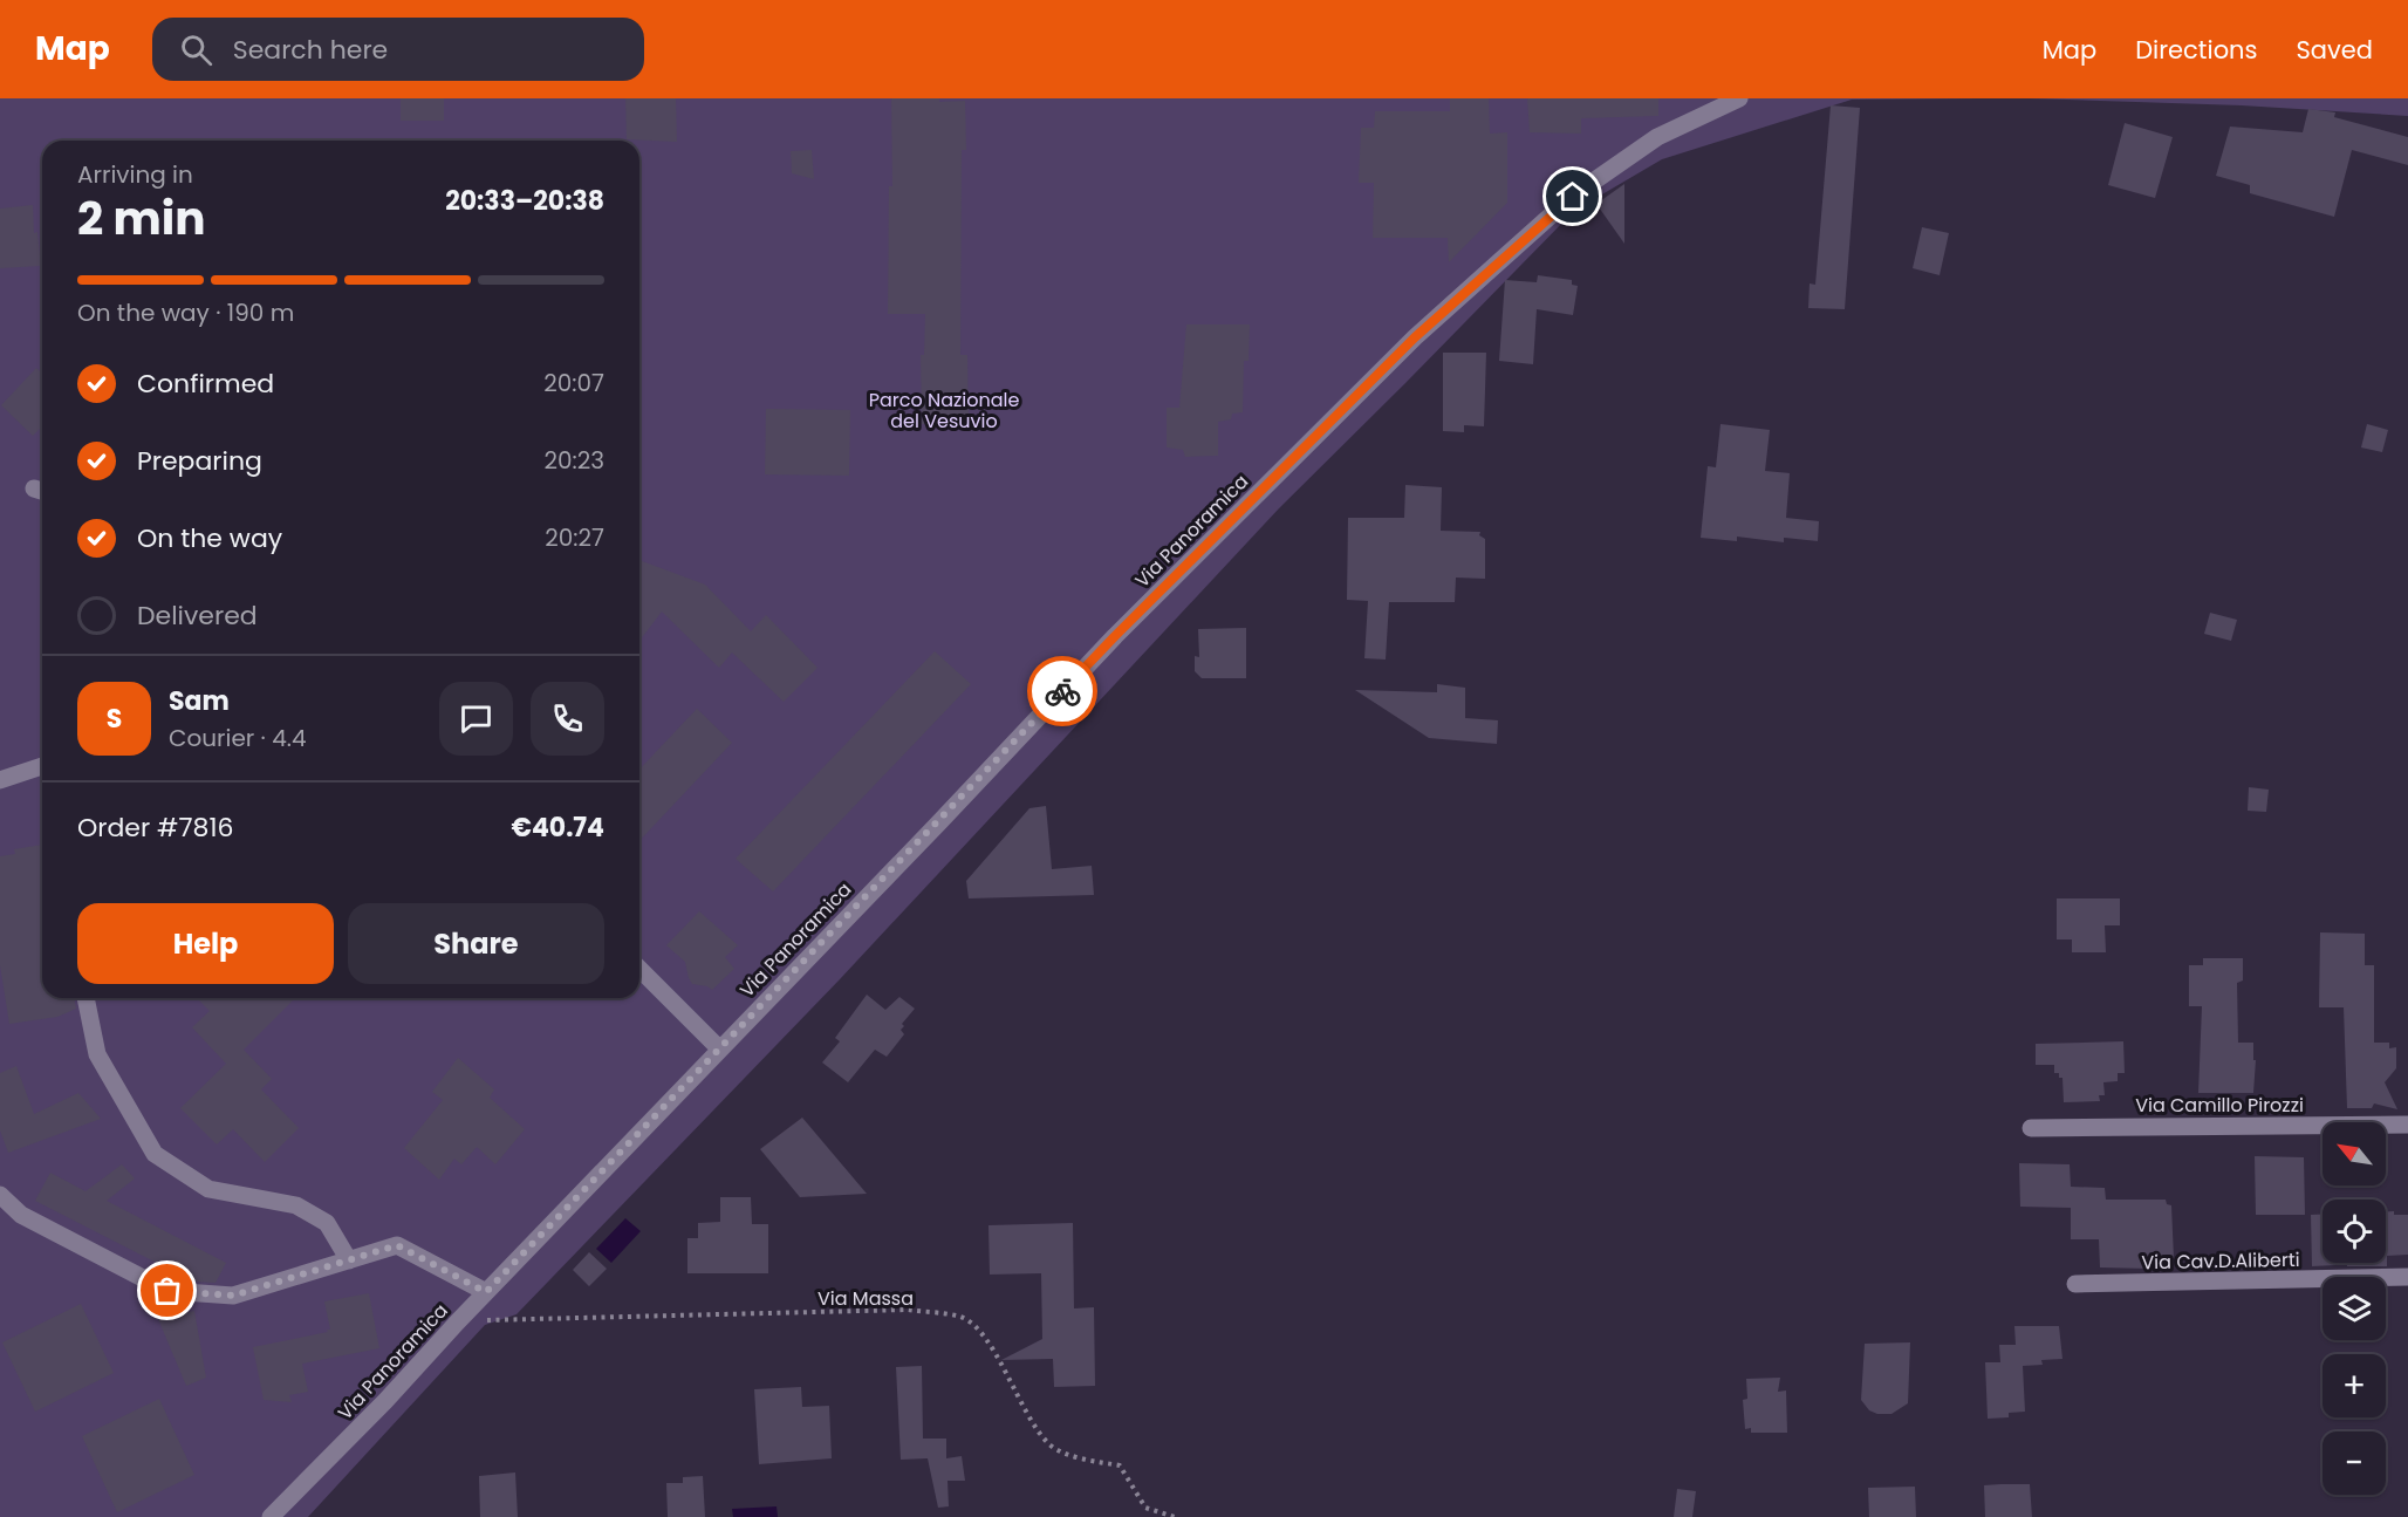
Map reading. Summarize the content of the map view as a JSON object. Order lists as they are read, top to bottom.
{
  "streets": {
    "street": ["Via Panoramica", "Via Camillo Pirozzi", "Via Cav.D.Aliberti"],
    "path": ["Via Massa"]
  },
  "crossings": [
    ["Via Panoramica", "Via Massa"]
  ],
  "parks": ["Parco Nazionale del Vesuvio"],
  "north": "top left",
  "page": {
    "header": "Map",
    "search": "Search here",
    "nav": ["Map", "Directions", "Saved"],
    "heading": ["2 min", "Arriving in", "20:33–20:38"],
    "panel": [
      "Sam",
      "Courier · 4.4",
      "Order #7816",
      "€40.74"
    ],
    "bar": "On the way · 190 m",
    "list": [
      ["Confirmed", "20:07"],
      ["Preparing", "20:23"],
      ["On the way", "20:27"],
      "Delivered"
    ],
    "round": "S",
    "buttons": ["Help", "Share"],
    "map_buttons": ["+", "−"]
  }
}
